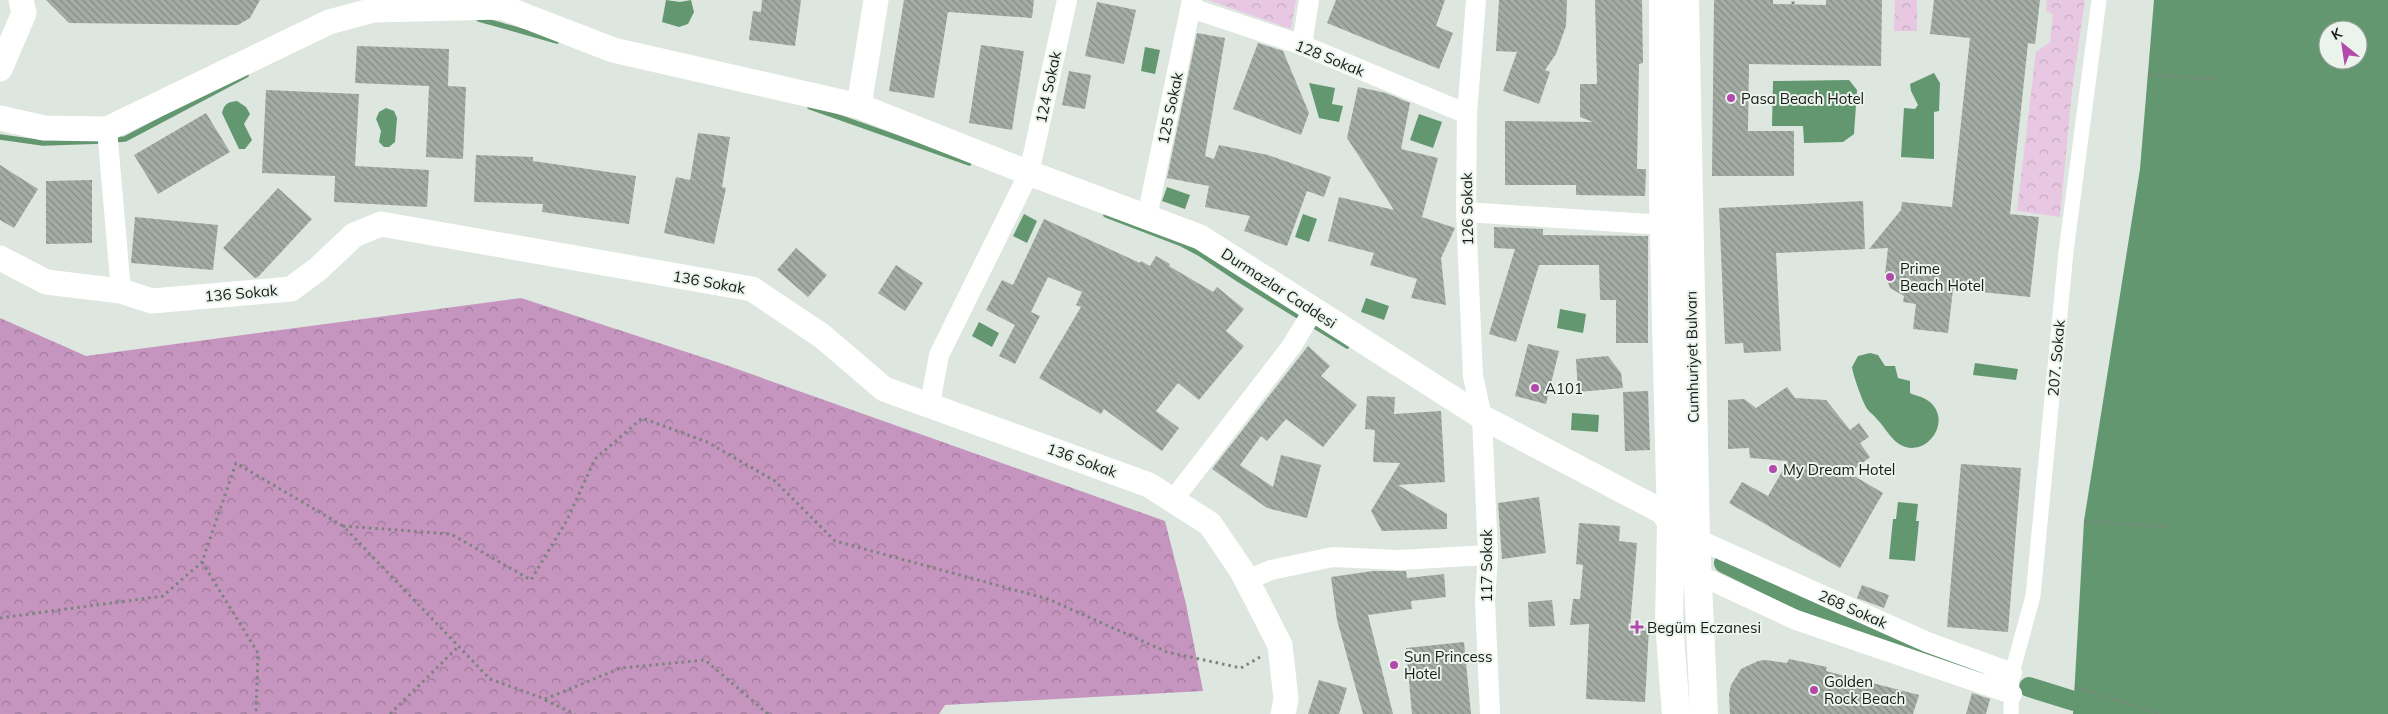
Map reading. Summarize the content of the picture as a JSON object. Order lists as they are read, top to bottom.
{
  "streets": {
    "main road": ["Cumhuriyet Bulvarı"],
    "street": [
      "128 Sokak",
      "124 Sokak",
      "125 Sokak",
      "126 Sokak",
      "136 Sokak",
      "Durmazlar Caddesi",
      "207. Sokak",
      "117 Sokak",
      "268 Sokak"
    ]
  },
  "crossings": [
    ["128 Sokak", "125 Sokak"],
    ["128 Sokak", "126 Sokak"],
    ["124 Sokak", "136 Sokak"],
    ["124 Sokak", "Durmazlar Caddesi"],
    ["125 Sokak", "Durmazlar Caddesi"],
    ["126 Sokak", "Durmazlar Caddesi"],
    ["126 Sokak", "117 Sokak"],
    ["Durmazlar Caddesi", "Cumhuriyet Bulvarı"],
    ["Durmazlar Caddesi", "117 Sokak"],
    ["Durmazlar Caddesi", "268 Sokak"],
    ["Cumhuriyet Bulvarı", "268 Sokak"],
    ["207. Sokak", "268 Sokak"]
  ],
  "places": {
    "other": [
      "Pasa Beach Hotel",
      "Prime Beach Hotel",
      "A101",
      "My Dream Hotel",
      "Sun Princess Hotel",
      "Golden Rock Beach"
    ],
    "health": ["Begüm Eczanesi"]
  },
  "north": "top left"
}
